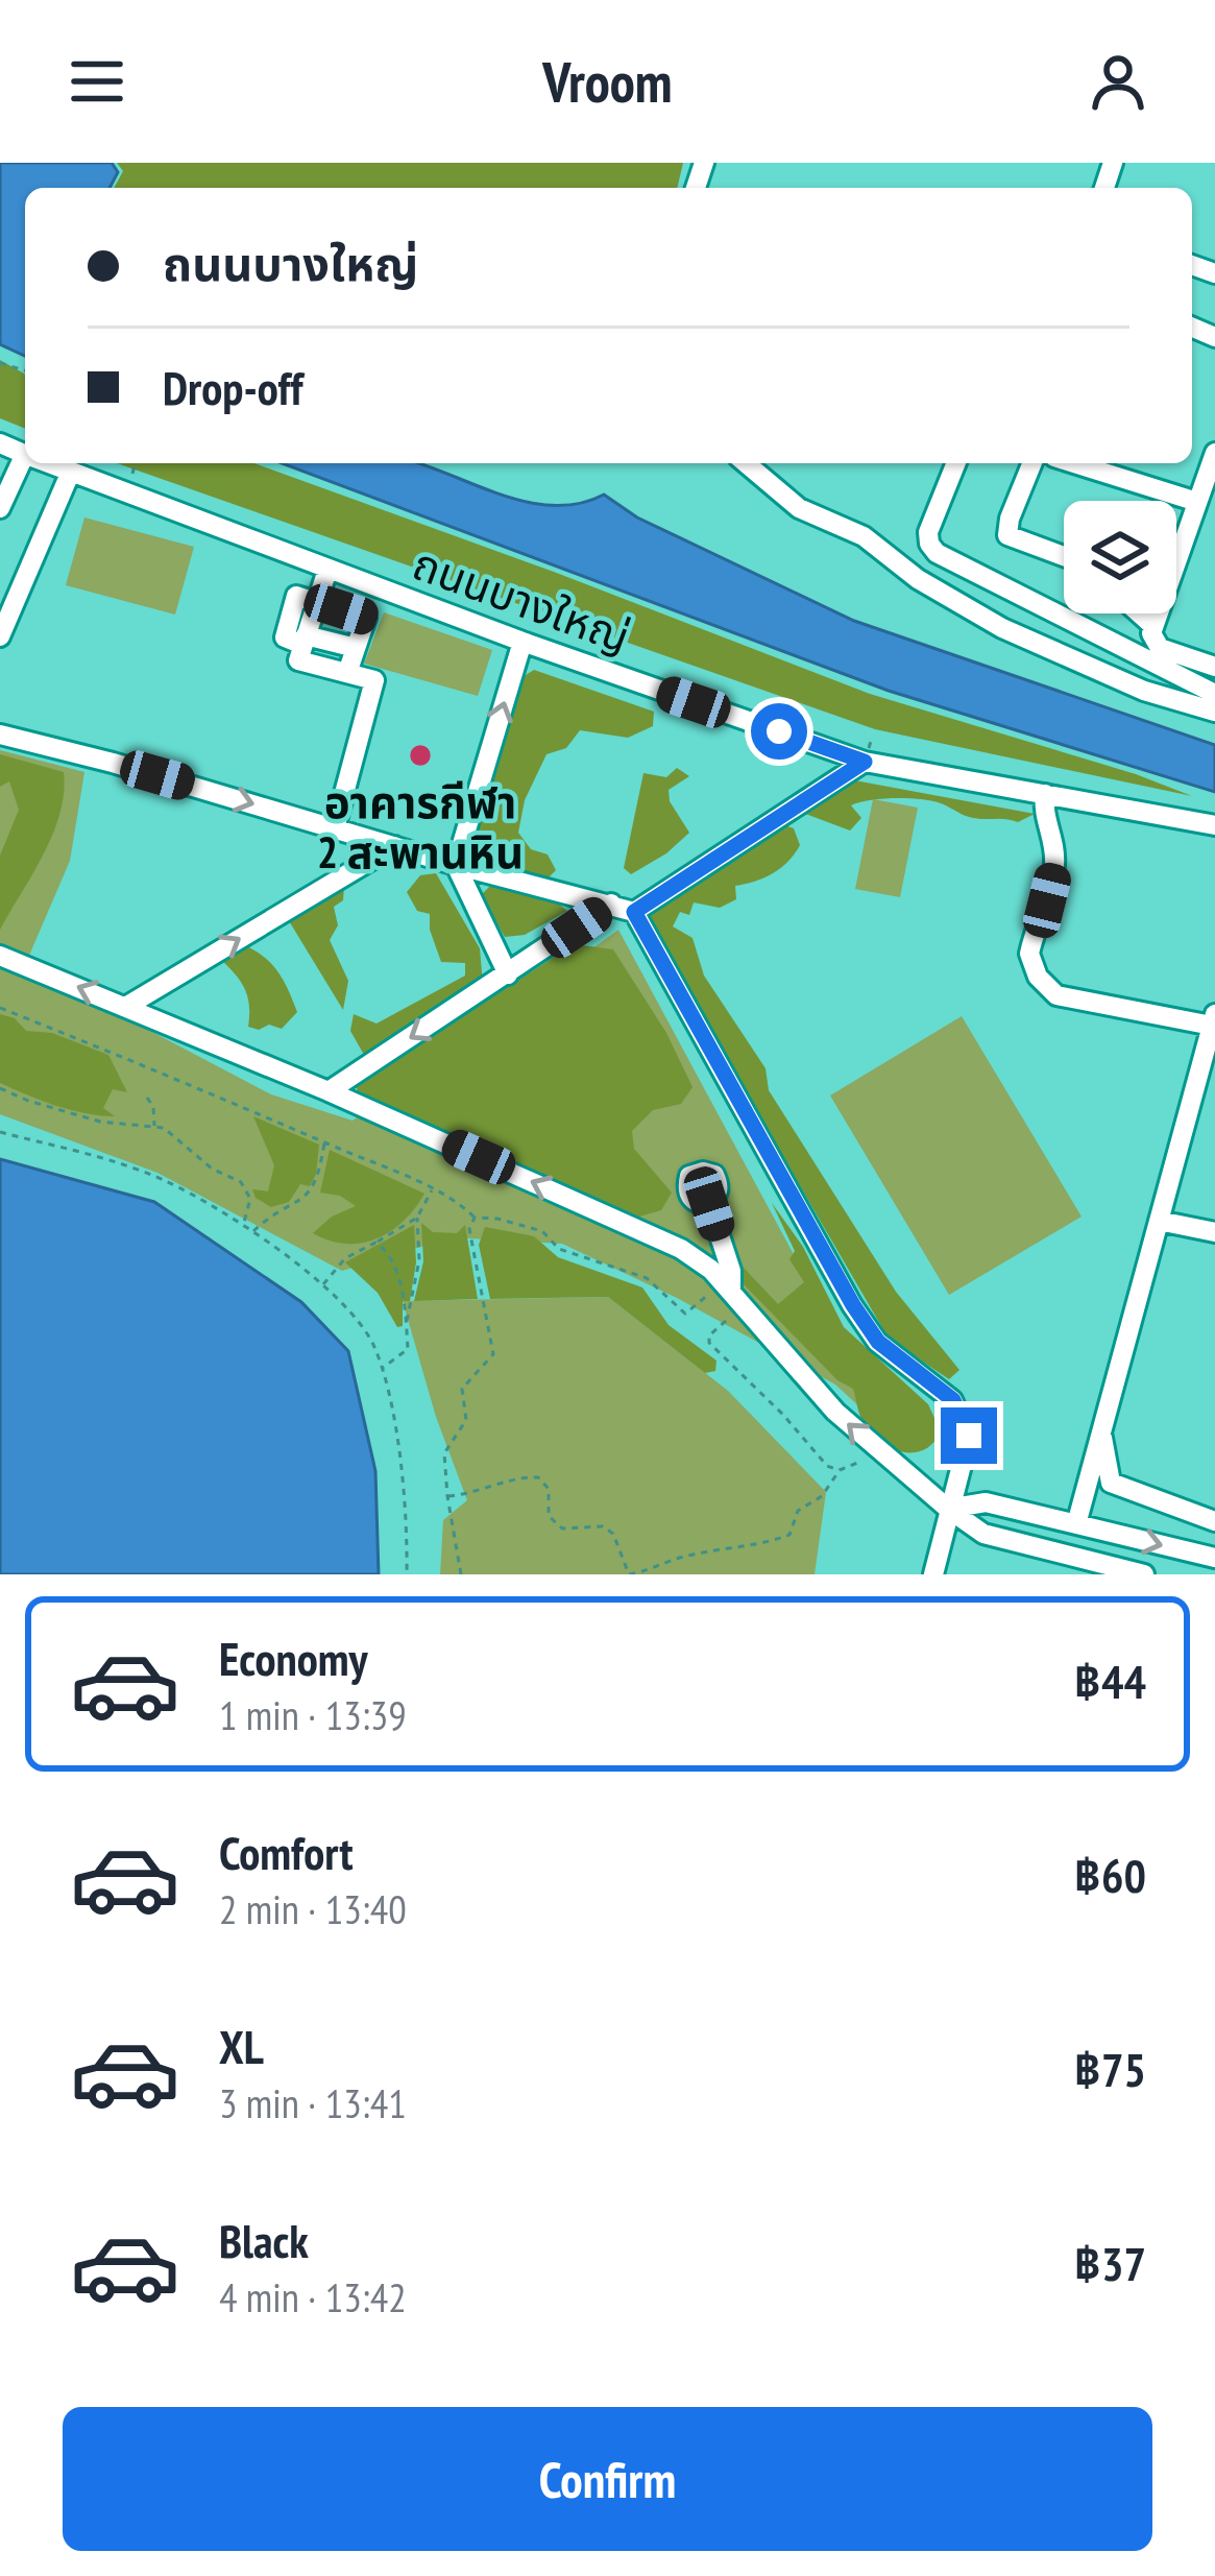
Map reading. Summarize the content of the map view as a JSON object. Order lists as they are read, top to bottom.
{
  "streets": {
    "street": ["ถนนบางใหญ่"]
  },
  "places": ["อาคารกีฬา 2 สะพานหิน"],
  "page": {
    "header": "Vroom",
    "banner": ["ถนนบางใหญ่", "Drop-off"],
    "list": [
      {
        "name": "Economy",
        "note": "1 min · 13:39",
        "value": "฿44"
      },
      {
        "name": "Comfort",
        "note": "2 min · 13:40",
        "value": "฿60"
      },
      {
        "name": "XL",
        "note": "3 min · 13:41",
        "value": "฿75"
      },
      {
        "name": "Black",
        "note": "4 min · 13:42",
        "value": "฿37"
      }
    ],
    "buttons": "Confirm"
  }
}
